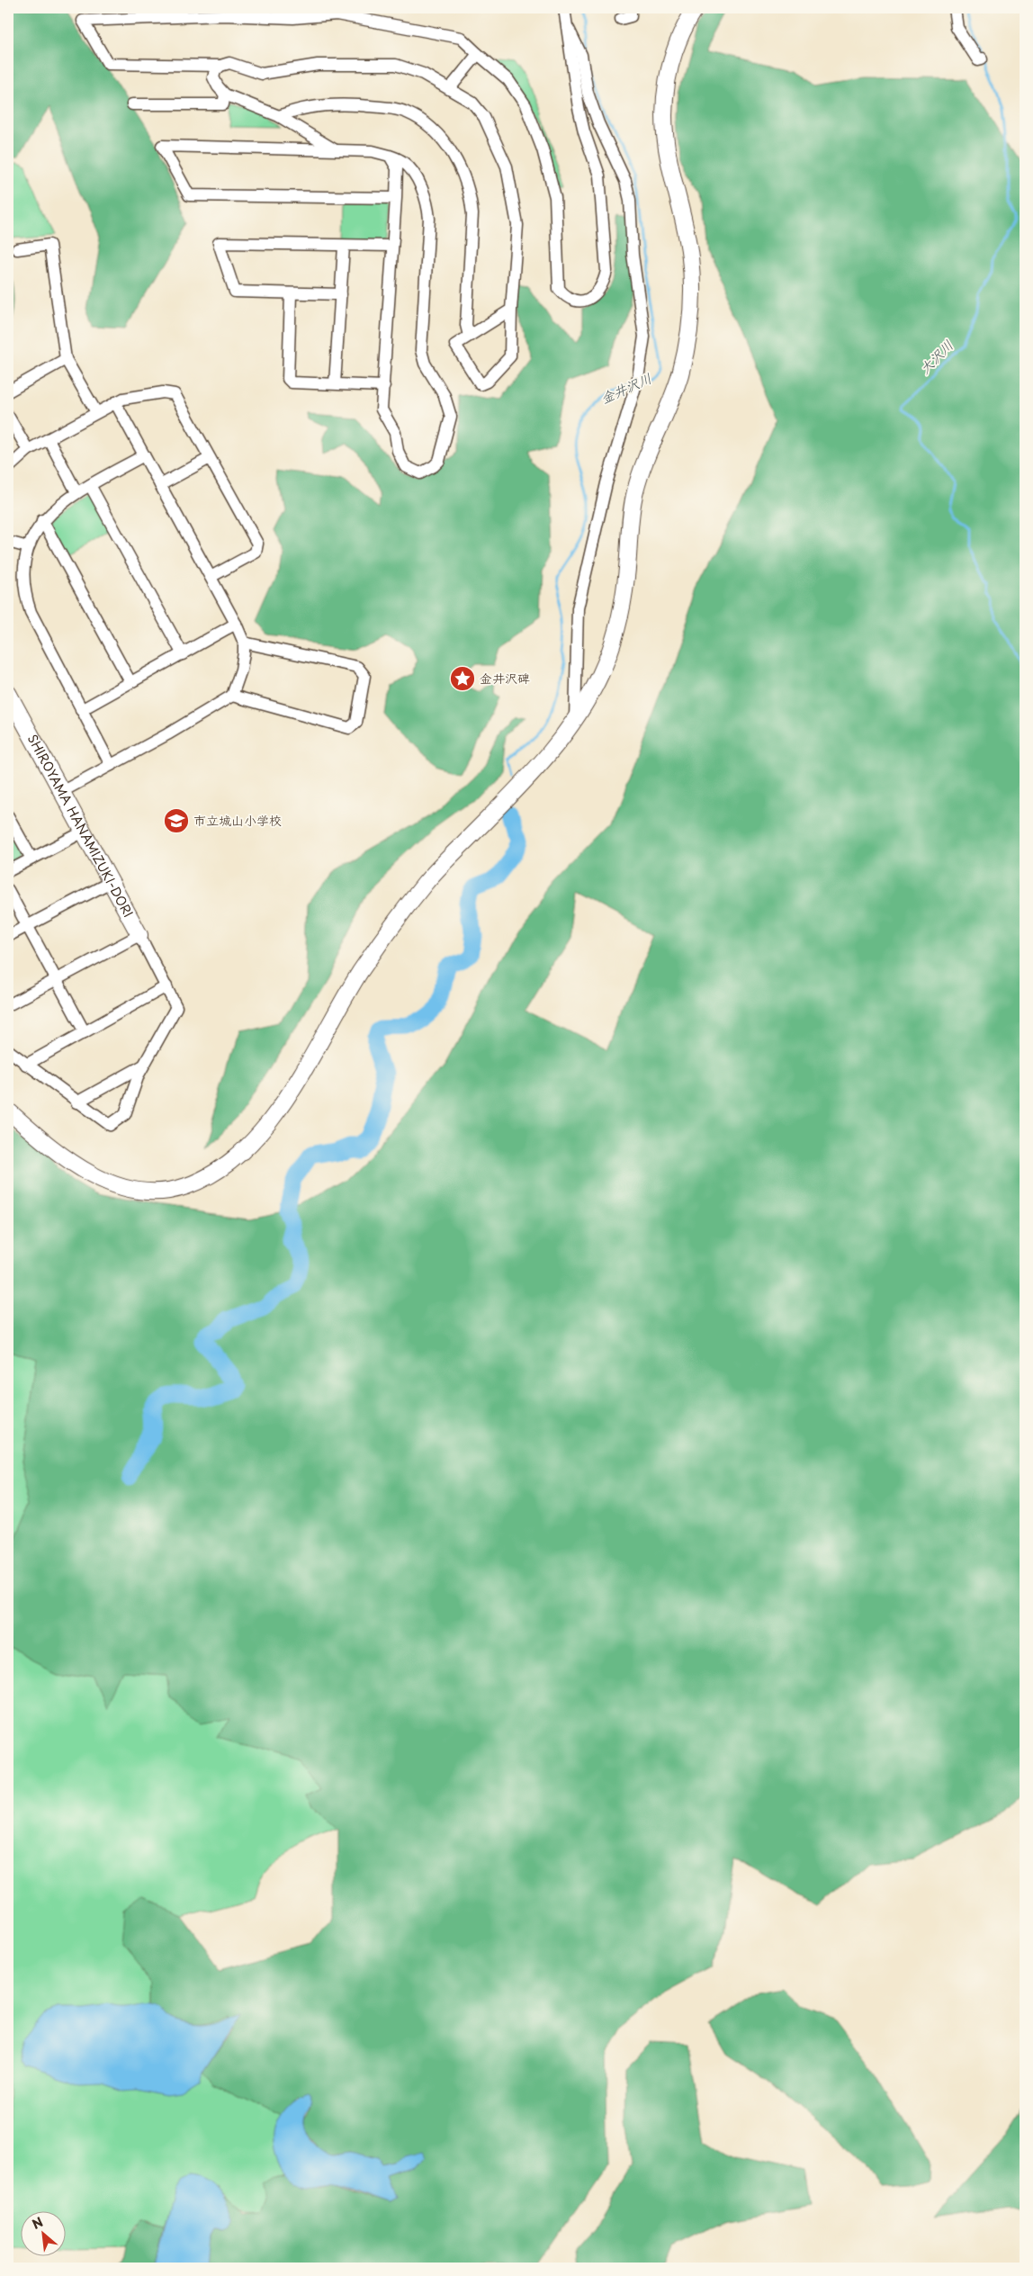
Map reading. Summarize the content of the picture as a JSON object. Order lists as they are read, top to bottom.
{
  "streets": {
    "street": ["SHIROYAMA HANAMIZUKI-DORI"]
  },
  "water": ["大沢川", "金井沢川"],
  "places": {
    "place": ["金井沢碑"],
    "school or university": ["市立城山小学校"]
  },
  "north": "top left"
}
